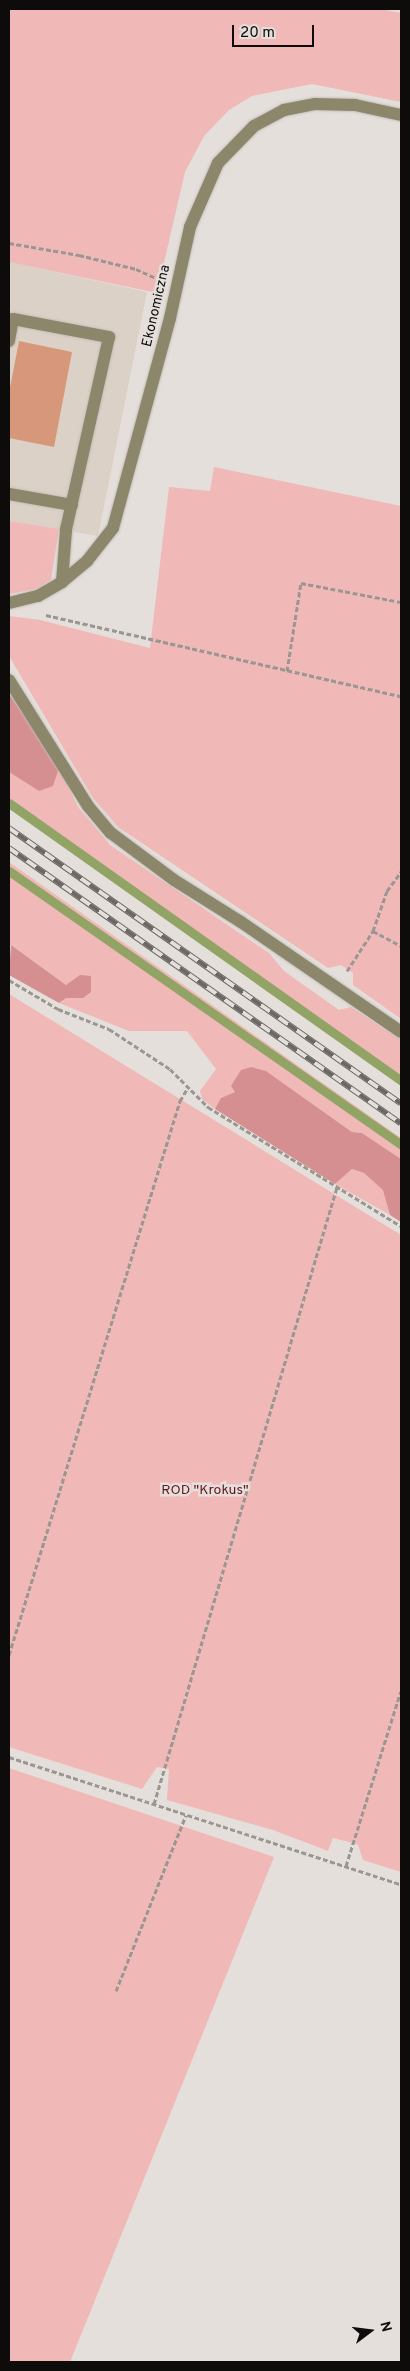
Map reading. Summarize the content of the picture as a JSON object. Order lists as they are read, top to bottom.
{
  "streets": {
    "street": ["Ekonomiczna"]
  },
  "parks": ["ROD \"Krokus\""],
  "scale_bar": "20 m",
  "north": "right"
}
